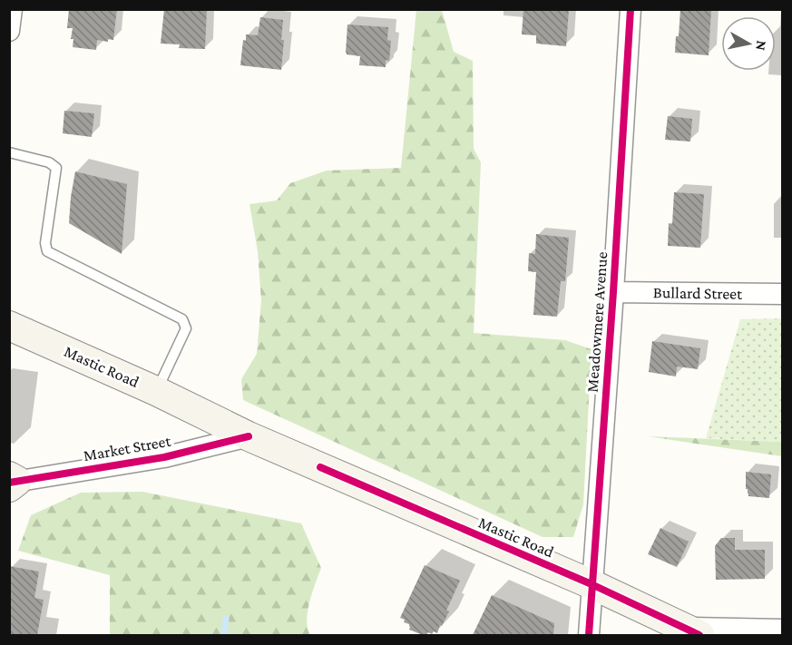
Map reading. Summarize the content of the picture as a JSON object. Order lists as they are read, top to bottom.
{
  "streets": {
    "main road": ["Mastic Road"],
    "street": ["Bullard Street", "Meadowmere Avenue", "Market Street"]
  },
  "crossings": [
    ["Bullard Street", "Meadowmere Avenue"],
    ["Meadowmere Avenue", "Mastic Road"],
    ["Mastic Road", "Market Street"]
  ],
  "north": "right"
}
